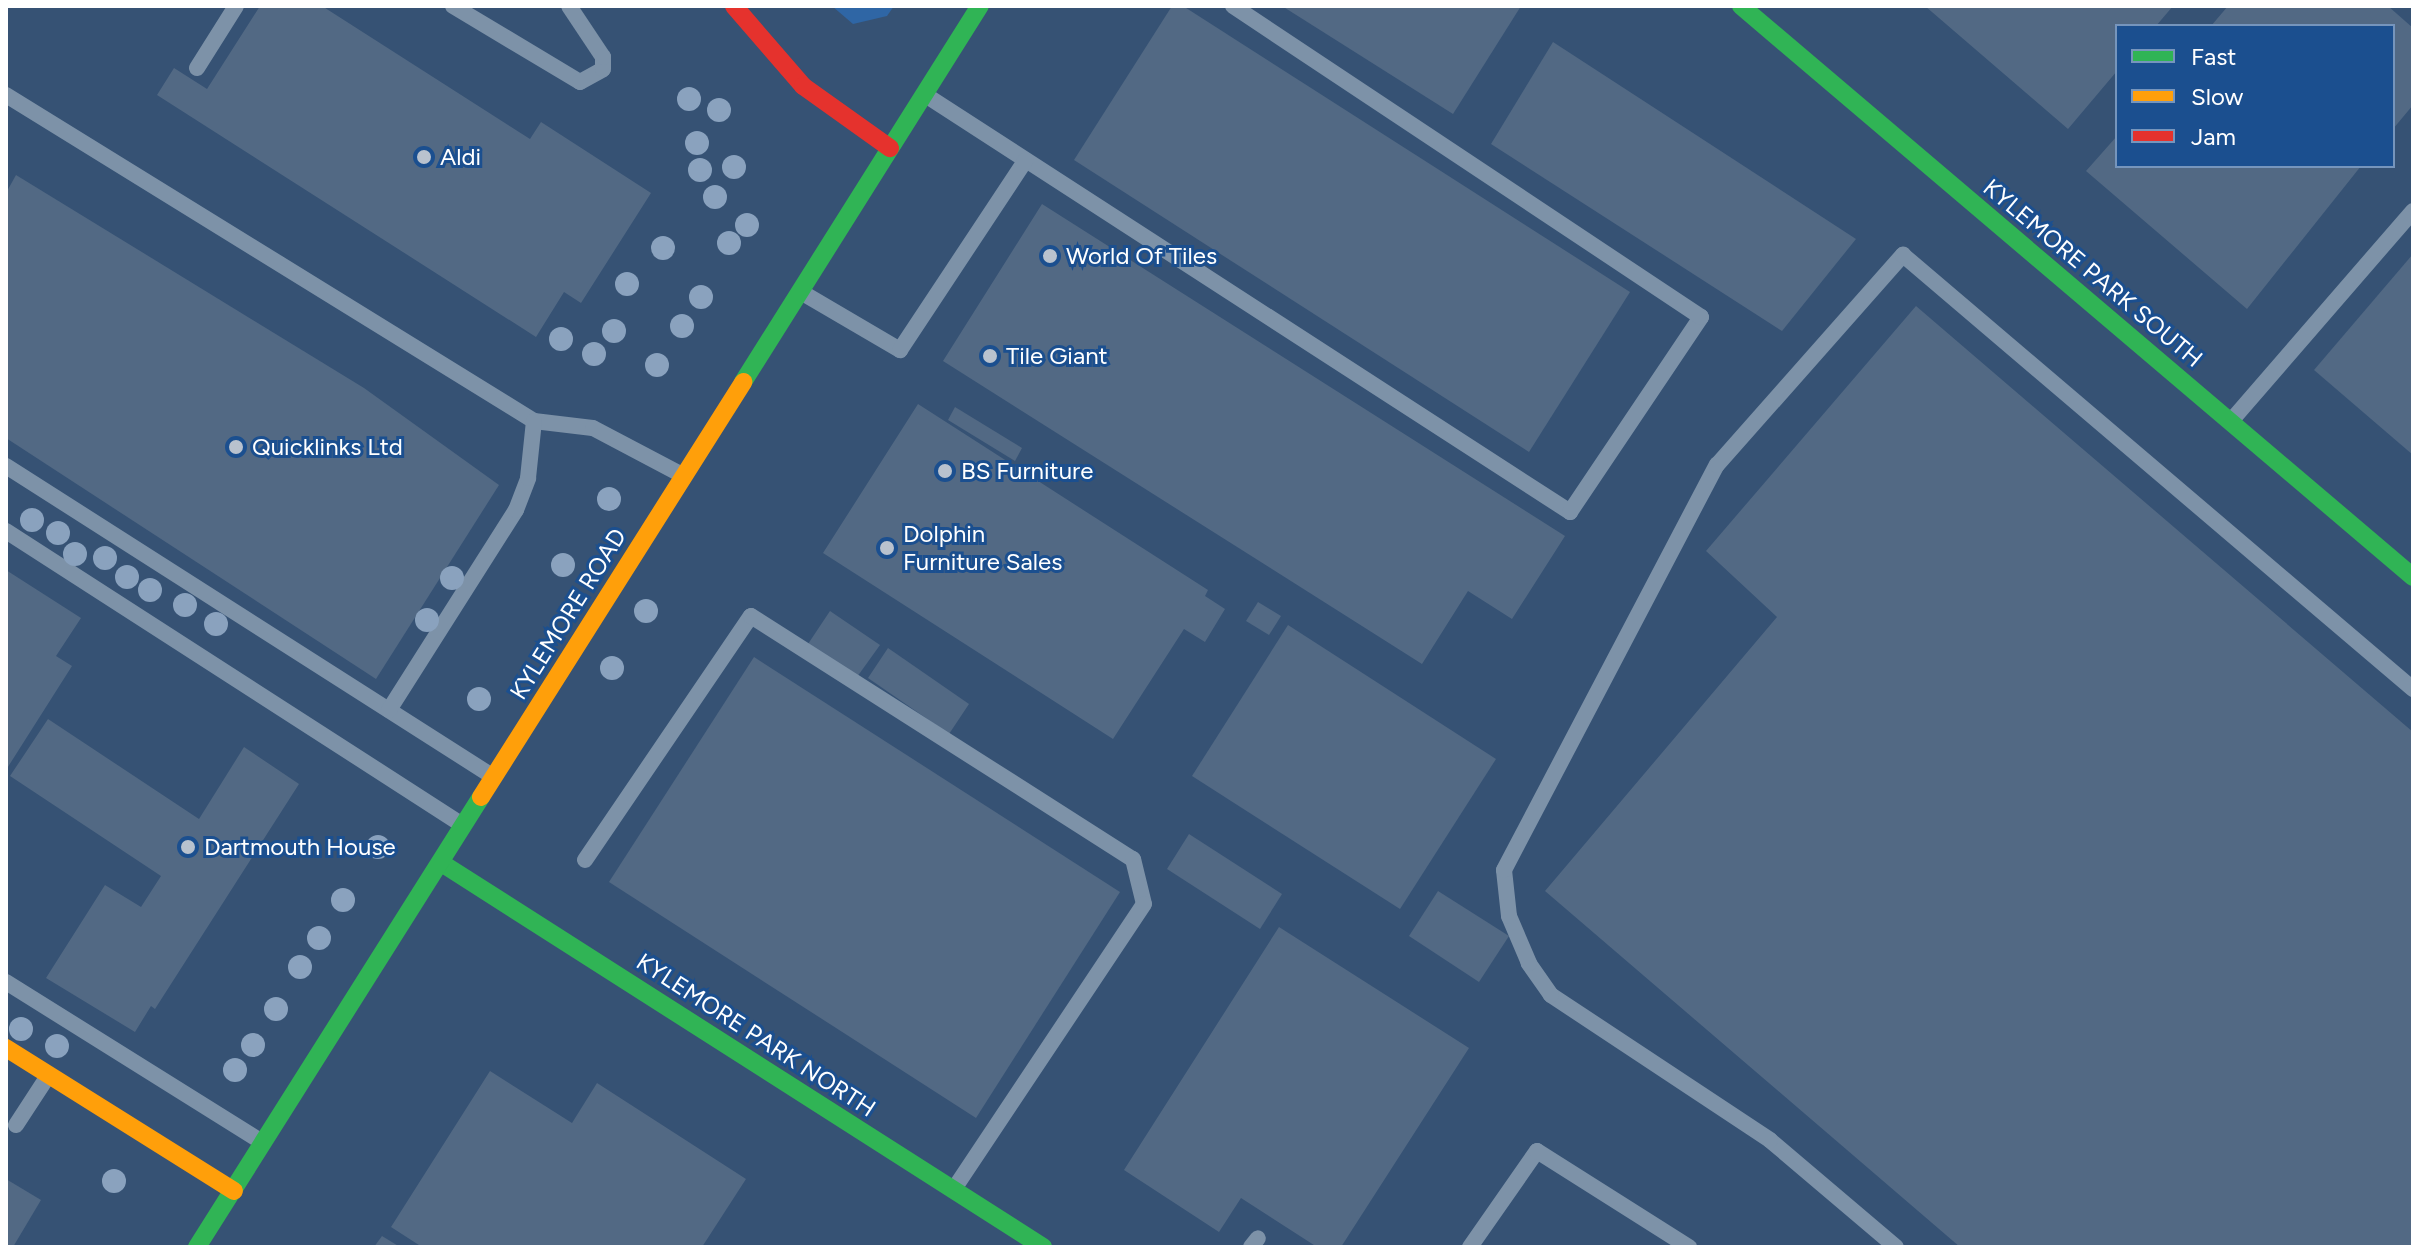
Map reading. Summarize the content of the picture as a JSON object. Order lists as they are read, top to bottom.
{
  "streets": {
    "street": ["KYLEMORE PARK SOUTH", "KYLEMORE ROAD", "KYLEMORE PARK NORTH"]
  },
  "crossings": [
    ["KYLEMORE ROAD", "KYLEMORE PARK NORTH"]
  ],
  "places": [
    "Aldi",
    "World Of Tiles",
    "Tile Giant",
    "Quicklinks Ltd",
    "BS Furniture",
    "Dolphin Furniture Sales",
    "Dartmouth House"
  ],
  "legend": ["Fast", "Slow", "Jam"]
}
